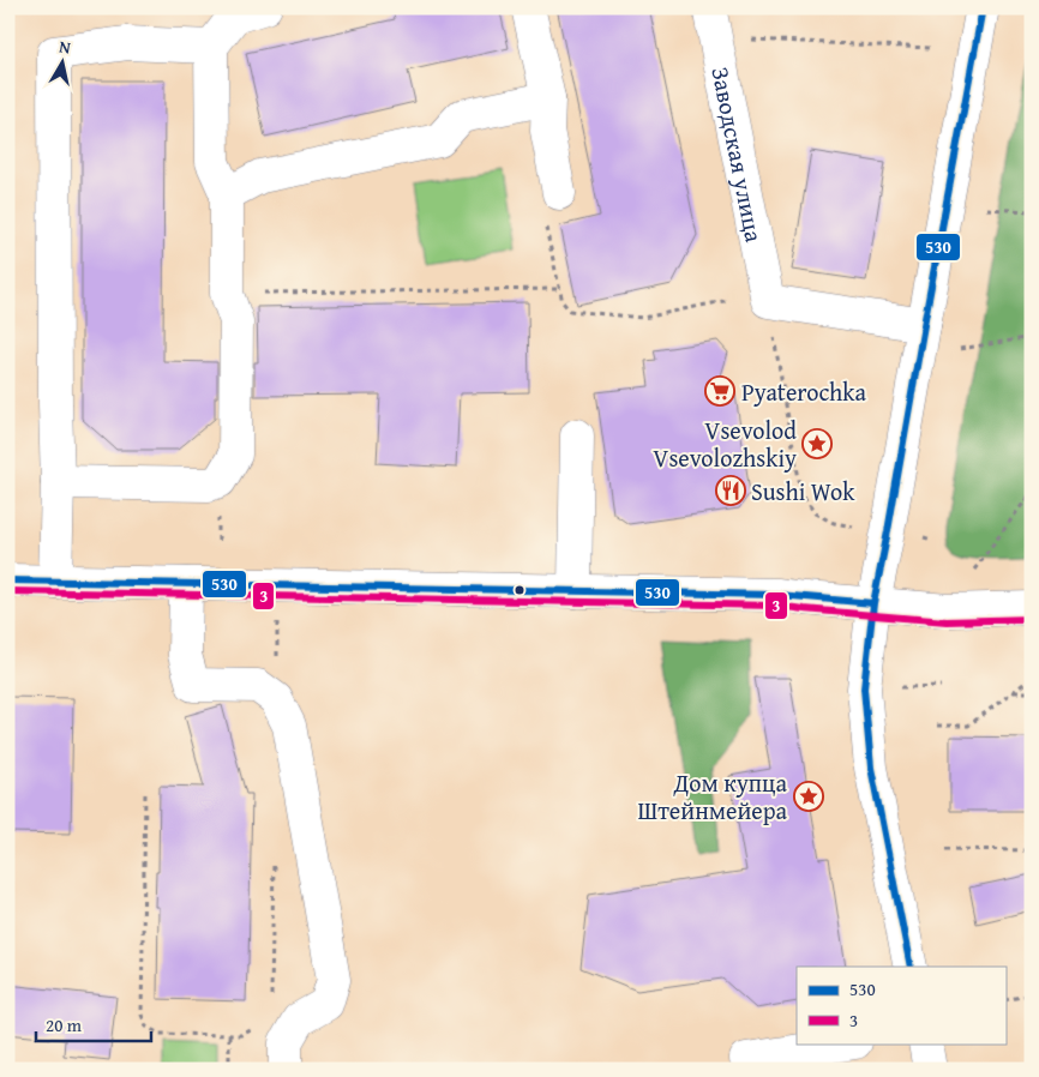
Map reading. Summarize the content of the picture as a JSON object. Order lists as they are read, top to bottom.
{
  "streets": {
    "street": ["Заводская улица"]
  },
  "places": {
    "supermarket": ["Pyaterochka"],
    "place": ["Vsevolod Vsevolozhskiy", "Дом купца Штейнмейера"],
    "restaurant": ["Sushi Wok"]
  },
  "lines": ["transit line 530", "transit line 3"],
  "legend": ["530", "3"],
  "scale_bar": "20 m",
  "north": "top"
}
